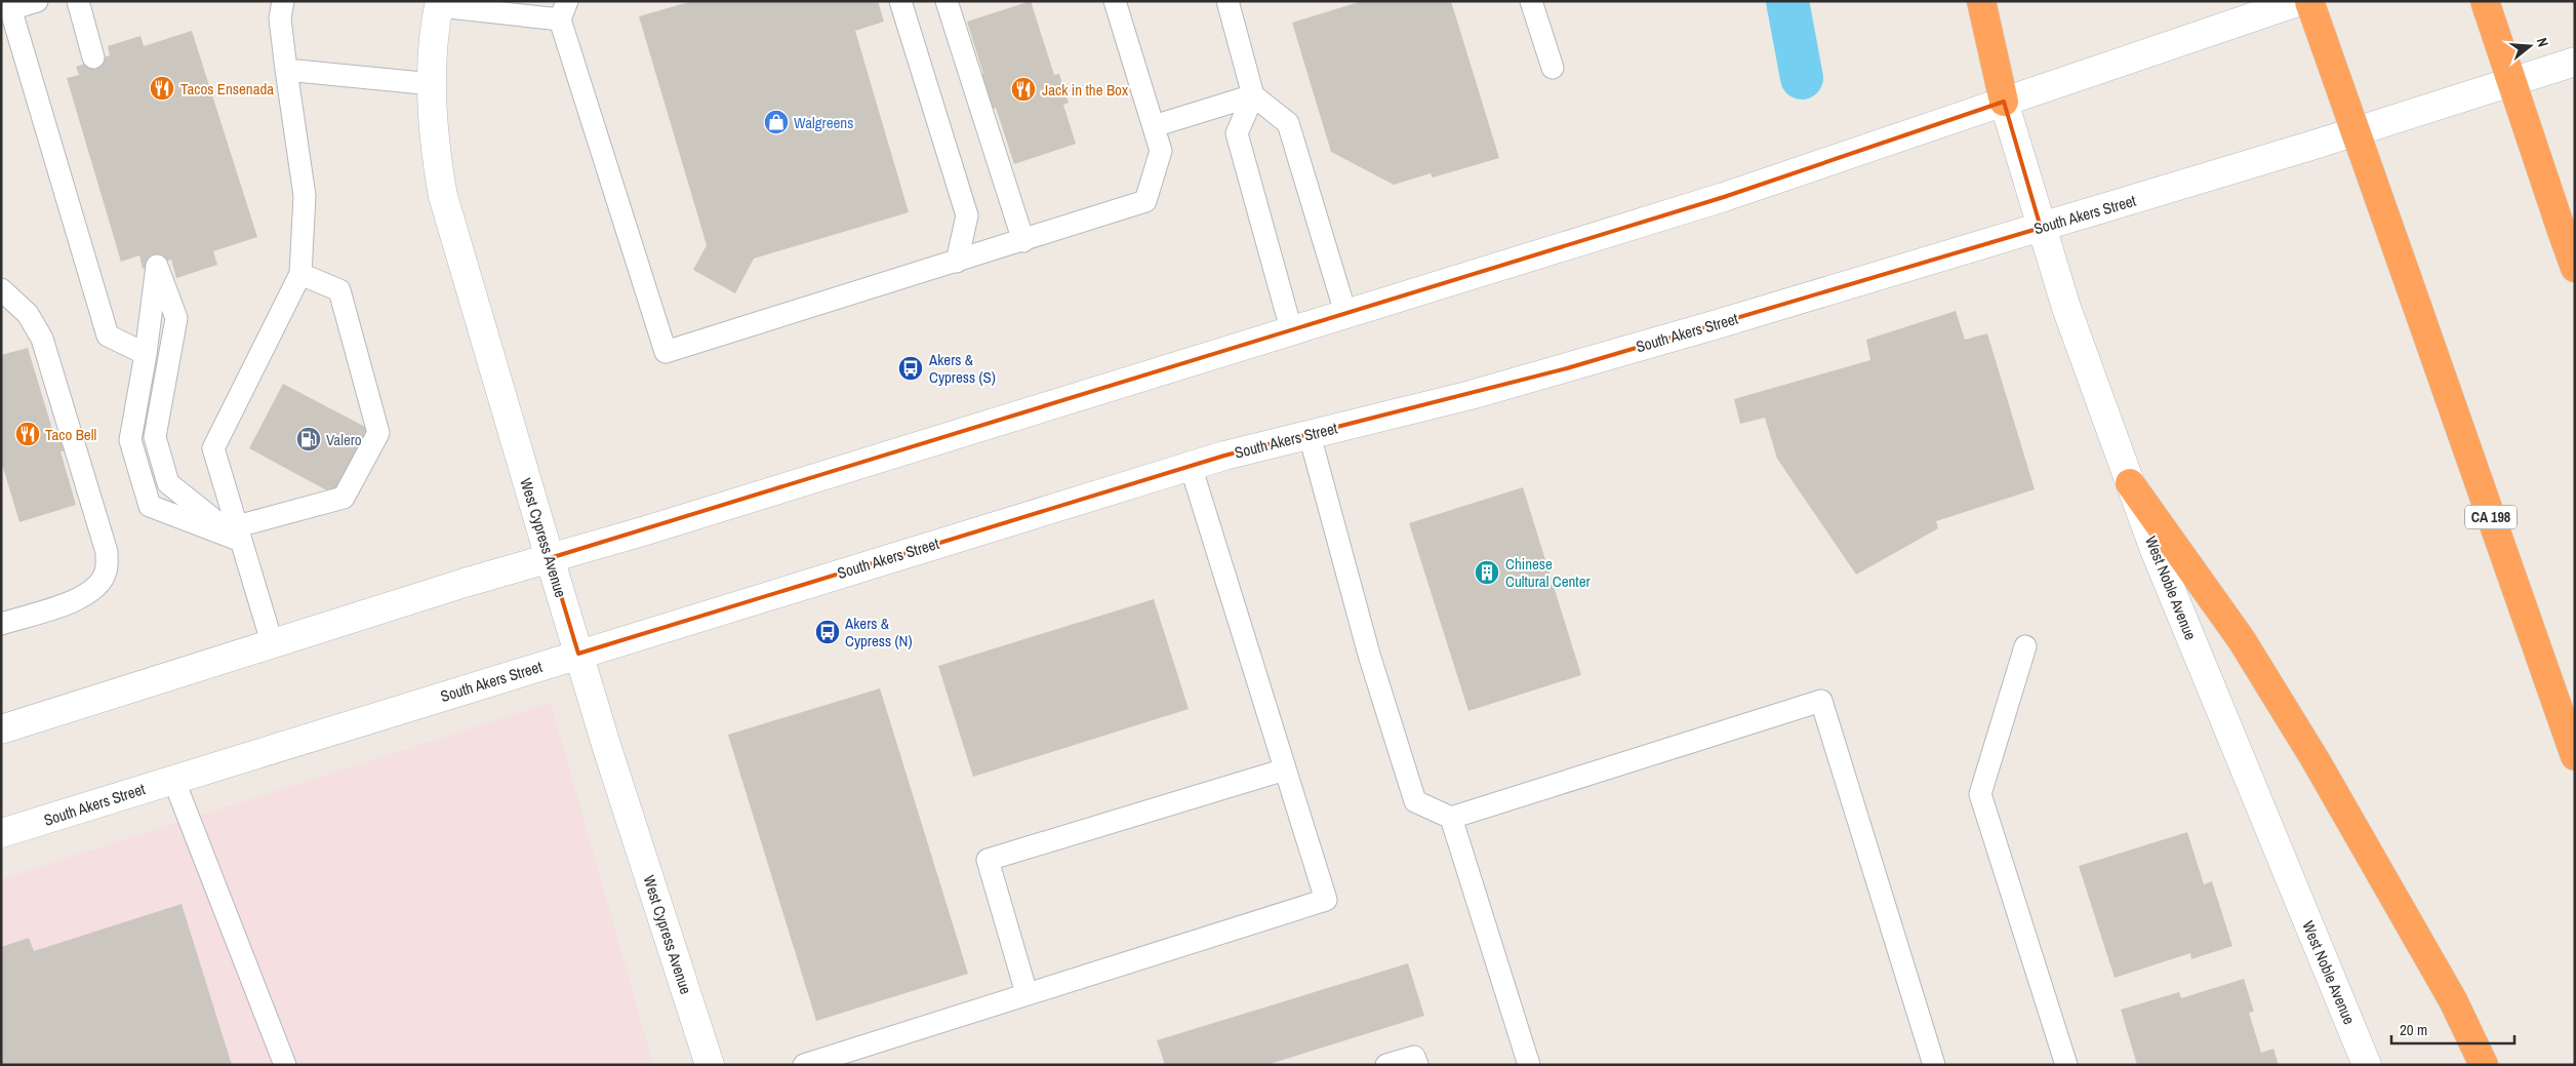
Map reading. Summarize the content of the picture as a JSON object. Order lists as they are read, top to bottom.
{
  "streets": {
    "highway": ["CA 198"],
    "main road": ["South Akers Street", "West Cypress Avenue", "West Noble Avenue"]
  },
  "crossings": [
    ["South Akers Street", "West Cypress Avenue"],
    ["South Akers Street", "West Noble Avenue"]
  ],
  "places": {
    "restaurant": ["Tacos Ensenada", "Jack in the Box", "Taco Bell"],
    "shop": ["Walgreens"],
    "bus stop": ["Akers & Cypress (S)", "Akers & Cypress (N)"],
    "fuel station": ["Valero"],
    "building": ["Chinese Cultural Center"]
  },
  "scale_bar": "20 m",
  "north": "right"
}
